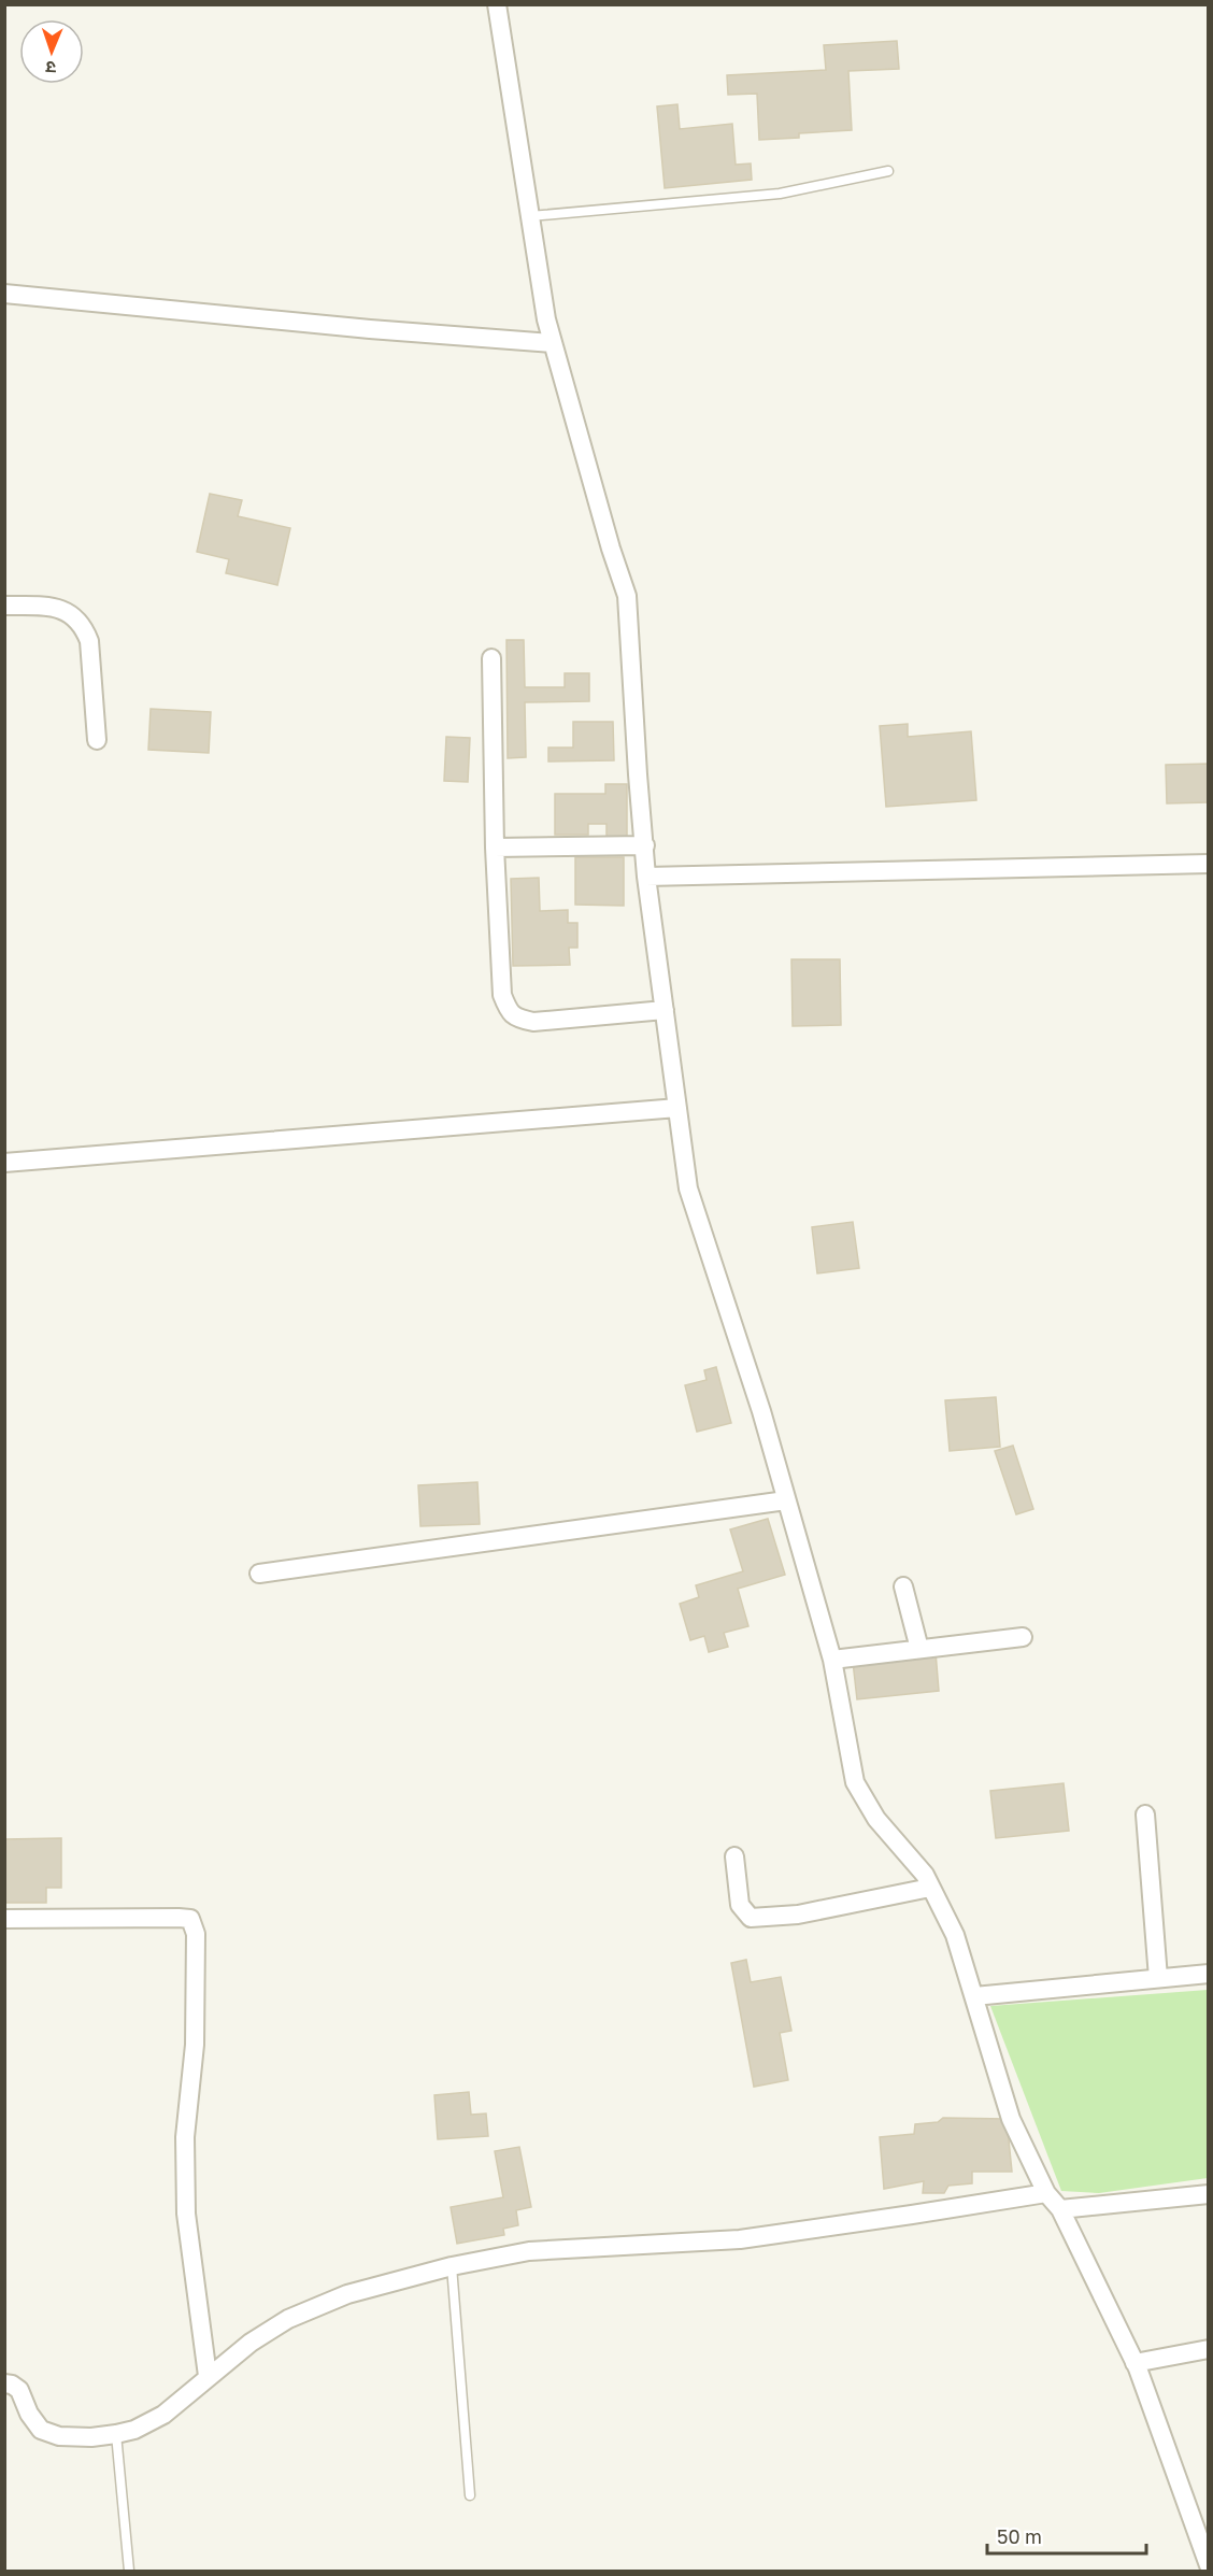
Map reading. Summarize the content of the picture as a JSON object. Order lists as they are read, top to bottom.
{
  "scale_bar": "50 m",
  "north": "bottom"
}
